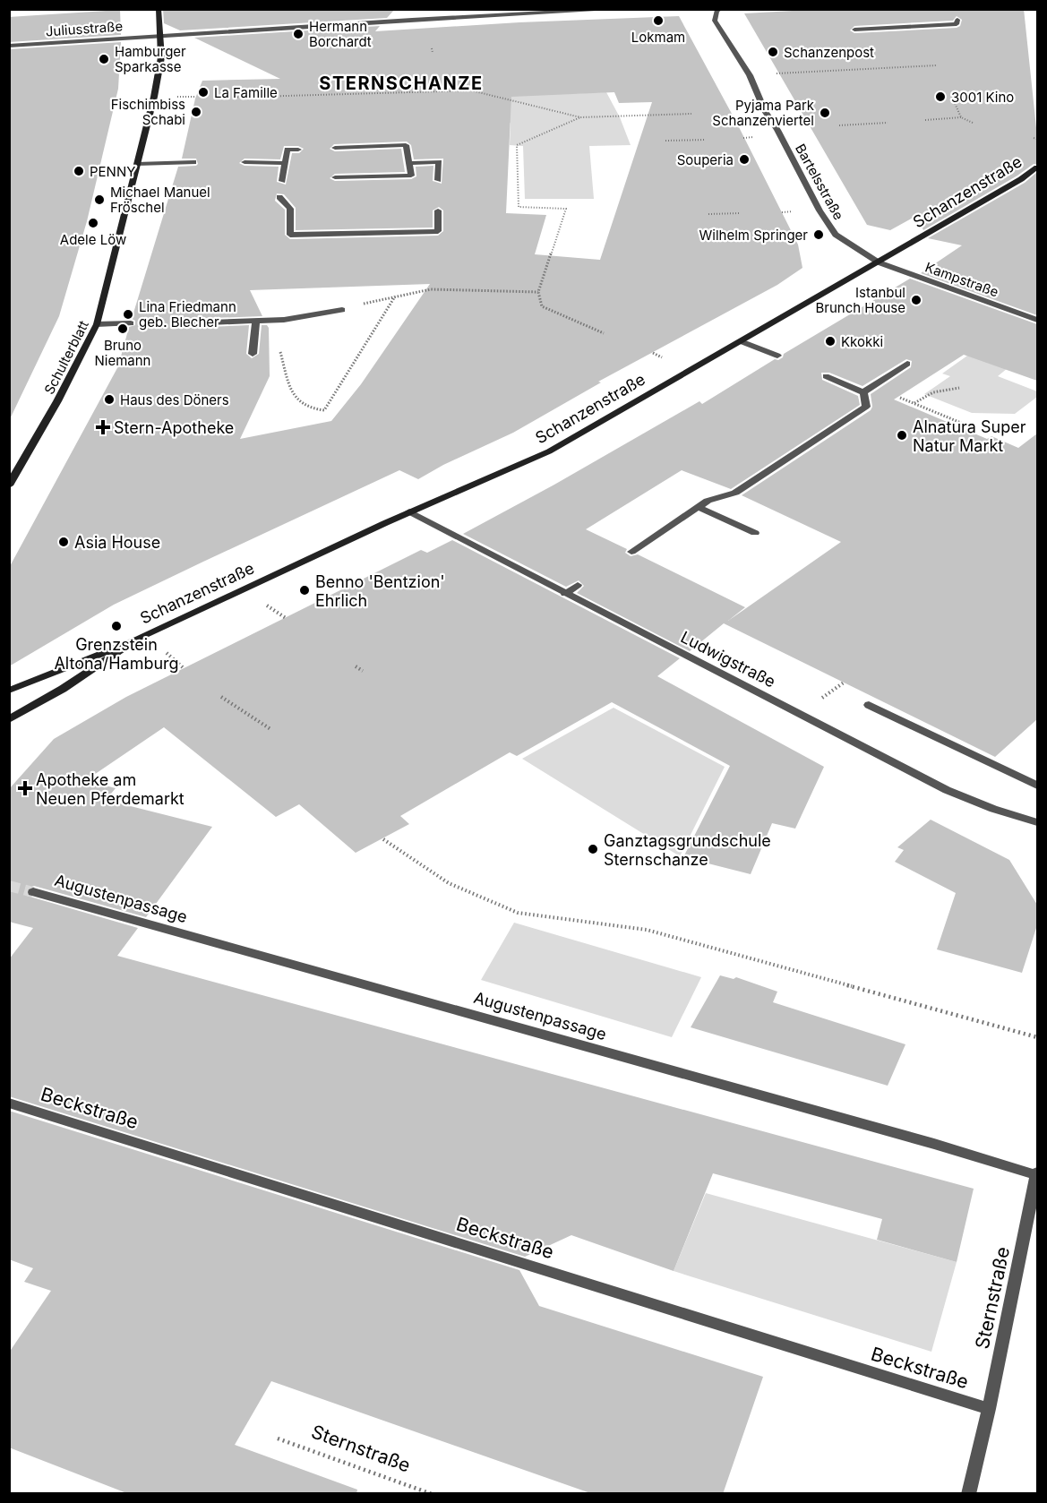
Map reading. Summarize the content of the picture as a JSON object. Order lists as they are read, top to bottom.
{
  "streets": {
    "street": [
      "Juliusstraße",
      "Bartelsstraße",
      "Schanzenstraße",
      "Kampstraße",
      "Schulterblatt",
      "Ludwigstraße",
      "Augustenpassage",
      "Beckstraße",
      "Sternstraße"
    ]
  },
  "crossings": [
    ["Juliusstraße", "Schulterblatt"],
    ["Bartelsstraße", "Schanzenstraße"],
    ["Bartelsstraße", "Kampstraße"],
    ["Schanzenstraße", "Kampstraße"],
    ["Schanzenstraße", "Ludwigstraße"],
    ["Augustenpassage", "Sternstraße"],
    ["Beckstraße", "Sternstraße"]
  ],
  "districts": ["STERNSCHANZE"],
  "places": {
    "other": [
      "Lokmam",
      "Hermann Borchardt",
      "Schanzenpost",
      "Hamburger Sparkasse",
      "La Famille",
      "3001 Kino",
      "Fischimbiss Schabi",
      "Pyjama Park Schanzenviertel",
      "Souperia",
      "PENNY",
      "Michael Manuel Fröschel",
      "Adele Löw",
      "Wilhelm Springer",
      "Istanbul Brunch House",
      "Lina Friedmann geb. Blecher",
      "Bruno Niemann",
      "Kkokki",
      "Haus des Döners",
      "Alnatura Super Natur Markt",
      "Asia House",
      "Benno 'Bentzion' Ehrlich",
      "Grenzstein Altona/Hamburg",
      "Ganztagsgrundschule Sternschanze"
    ],
    "health": ["Stern-Apotheke", "Apotheke am Neuen Pferdemarkt"]
  }
}
